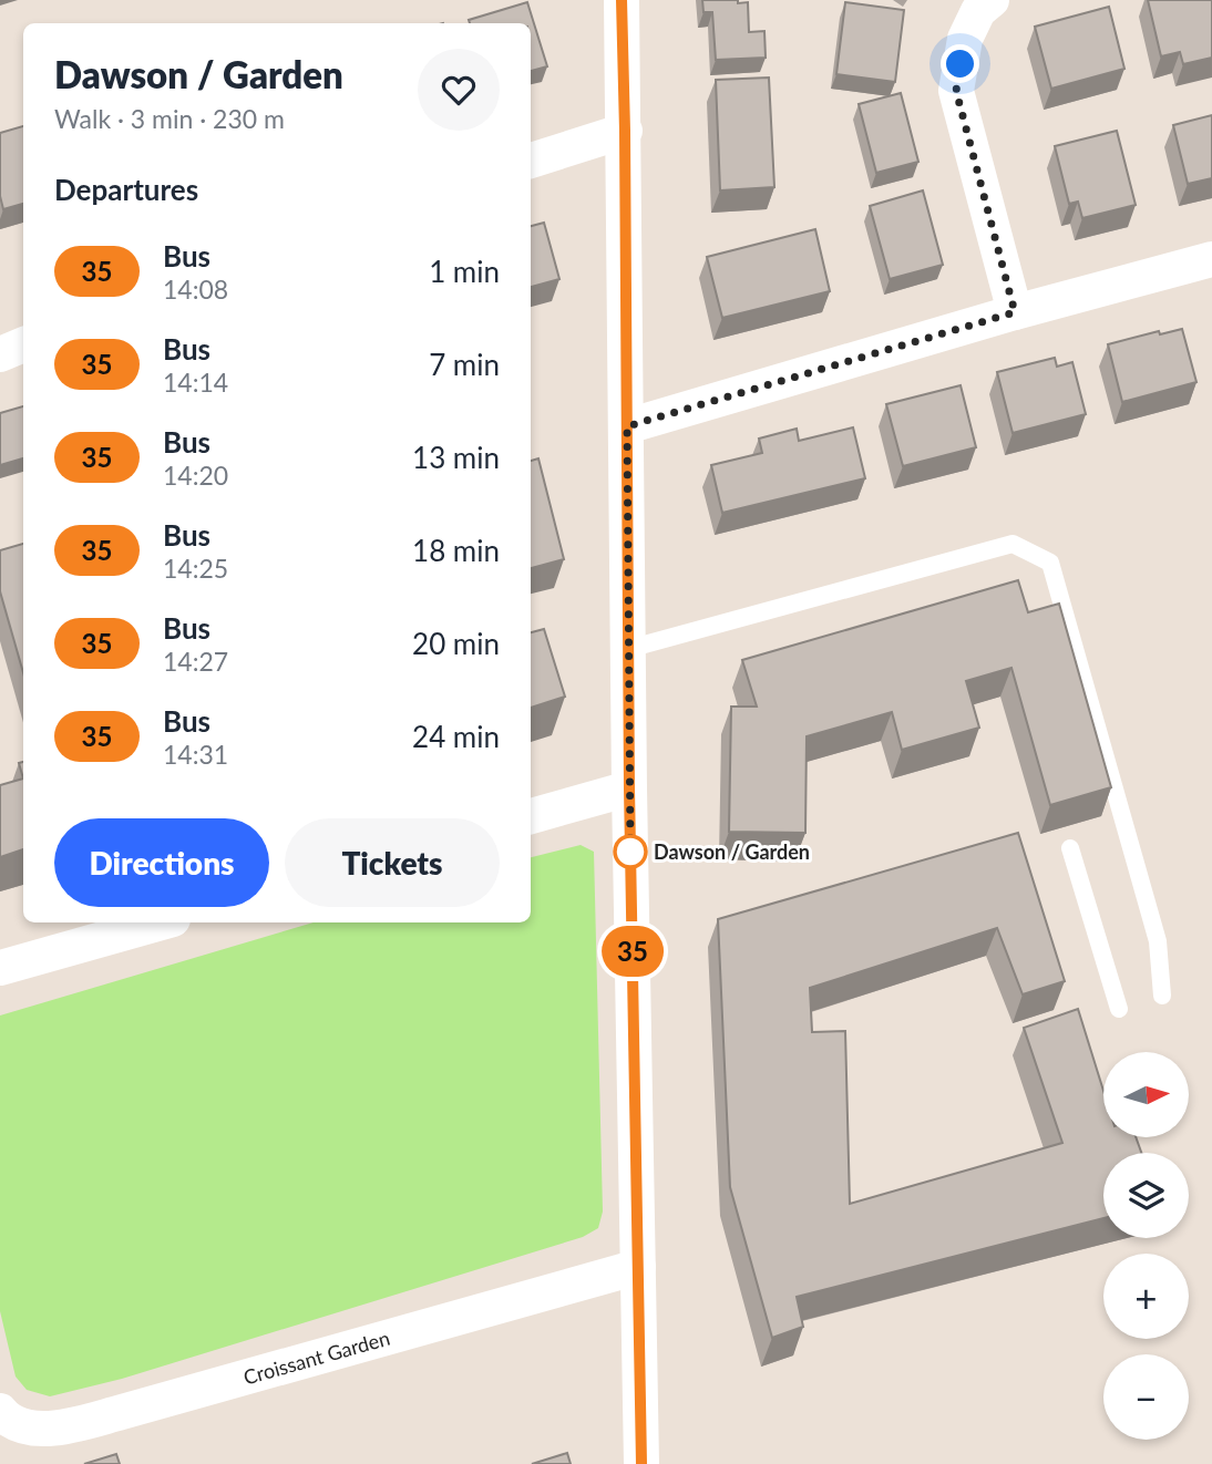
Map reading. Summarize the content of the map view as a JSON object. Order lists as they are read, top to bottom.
{
  "streets": {
    "street": ["Croissant Garden"]
  },
  "places": ["Dawson / Garden"],
  "lines": ["bus line 35"],
  "north": "right",
  "page": {
    "on_map": "35",
    "heading": [
      ["Dawson / Garden", "Walk · 3 min · 230 m"],
      "Departures"
    ],
    "list": [
      {
        "mark": "35",
        "name": "Bus",
        "note": "14:08",
        "value": "1 min"
      },
      {
        "mark": "35",
        "name": "Bus",
        "note": "14:14",
        "value": "7 min"
      },
      {
        "mark": "35",
        "name": "Bus",
        "note": "14:20",
        "value": "13 min"
      },
      {
        "mark": "35",
        "name": "Bus",
        "note": "14:25",
        "value": "18 min"
      },
      {
        "mark": "35",
        "name": "Bus",
        "note": "14:27",
        "value": "20 min"
      },
      {
        "mark": "35",
        "name": "Bus",
        "note": "14:31",
        "value": "24 min"
      }
    ],
    "buttons": ["Directions", "Tickets"],
    "map_buttons": ["+", "−"]
  }
}
